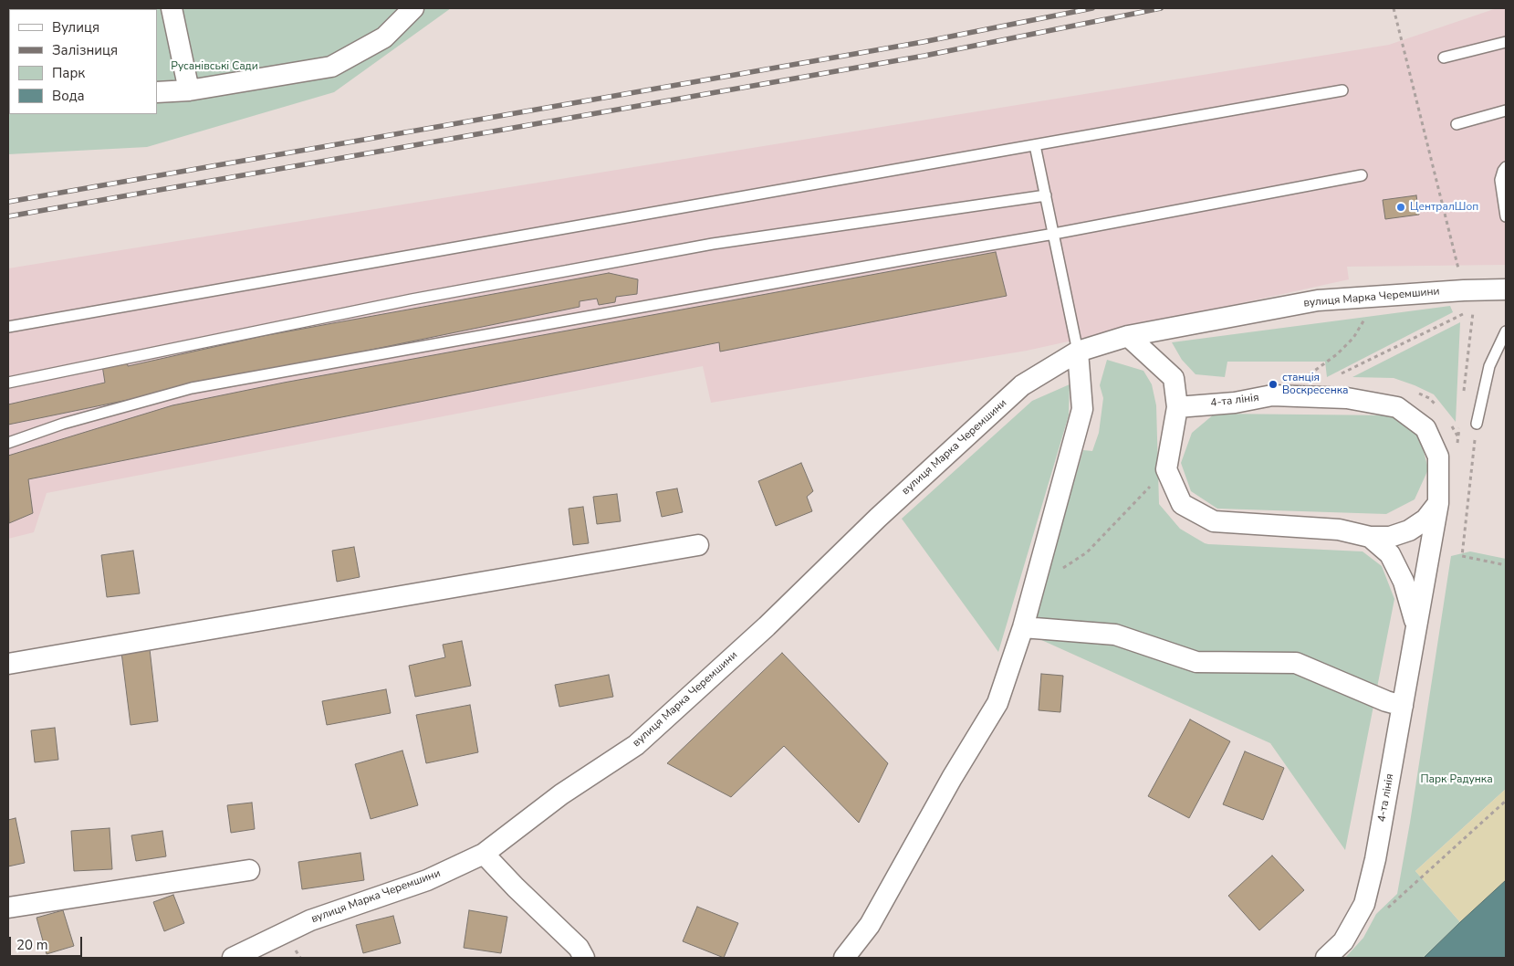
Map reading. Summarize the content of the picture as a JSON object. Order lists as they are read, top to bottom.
{
  "streets": {
    "street": ["вулиця Марка Черемшини", "4-та лінія"]
  },
  "parks": ["Русанівські Сади", "Парк Радунка"],
  "places": ["ЦентралШоп", "станція Воскресенка"],
  "legend": [
    "Вулиця",
    "Залізниця",
    "Парк",
    "Вода"
  ],
  "scale_bar": "20 m"
}
